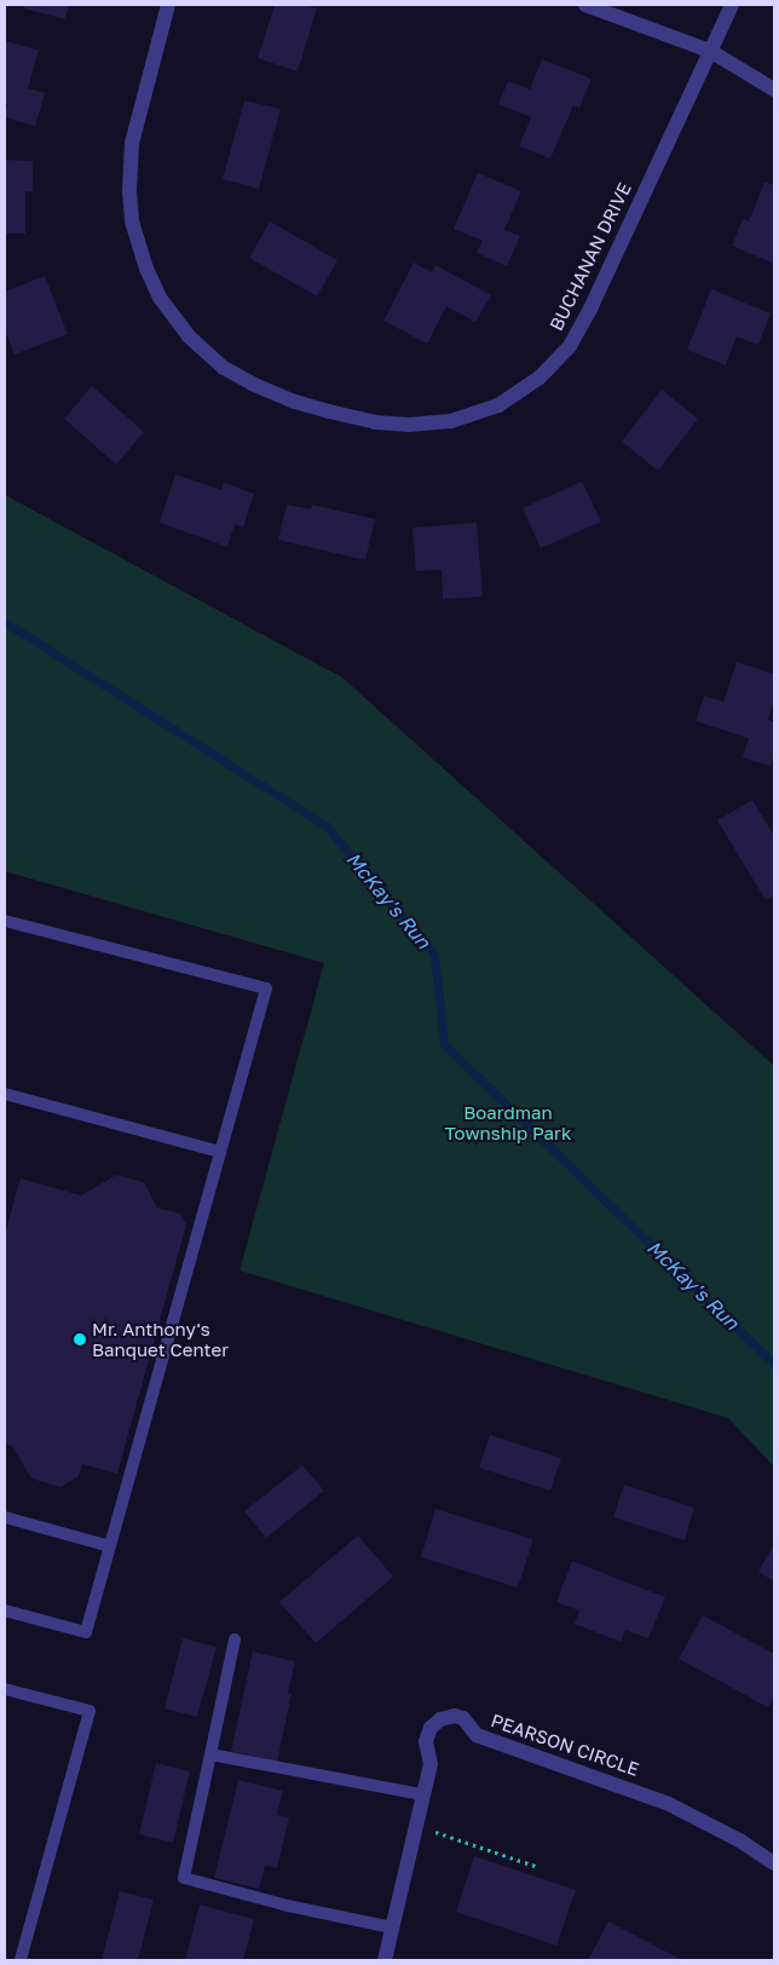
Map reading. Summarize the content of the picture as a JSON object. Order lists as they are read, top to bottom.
{
  "streets": {
    "street": ["BUCHANAN DRIVE", "PEARSON CIRCLE"]
  },
  "water": ["McKay's Run"],
  "parks": ["Boardman Township Park"],
  "places": ["Mr. Anthony's Banquet Center"]
}
